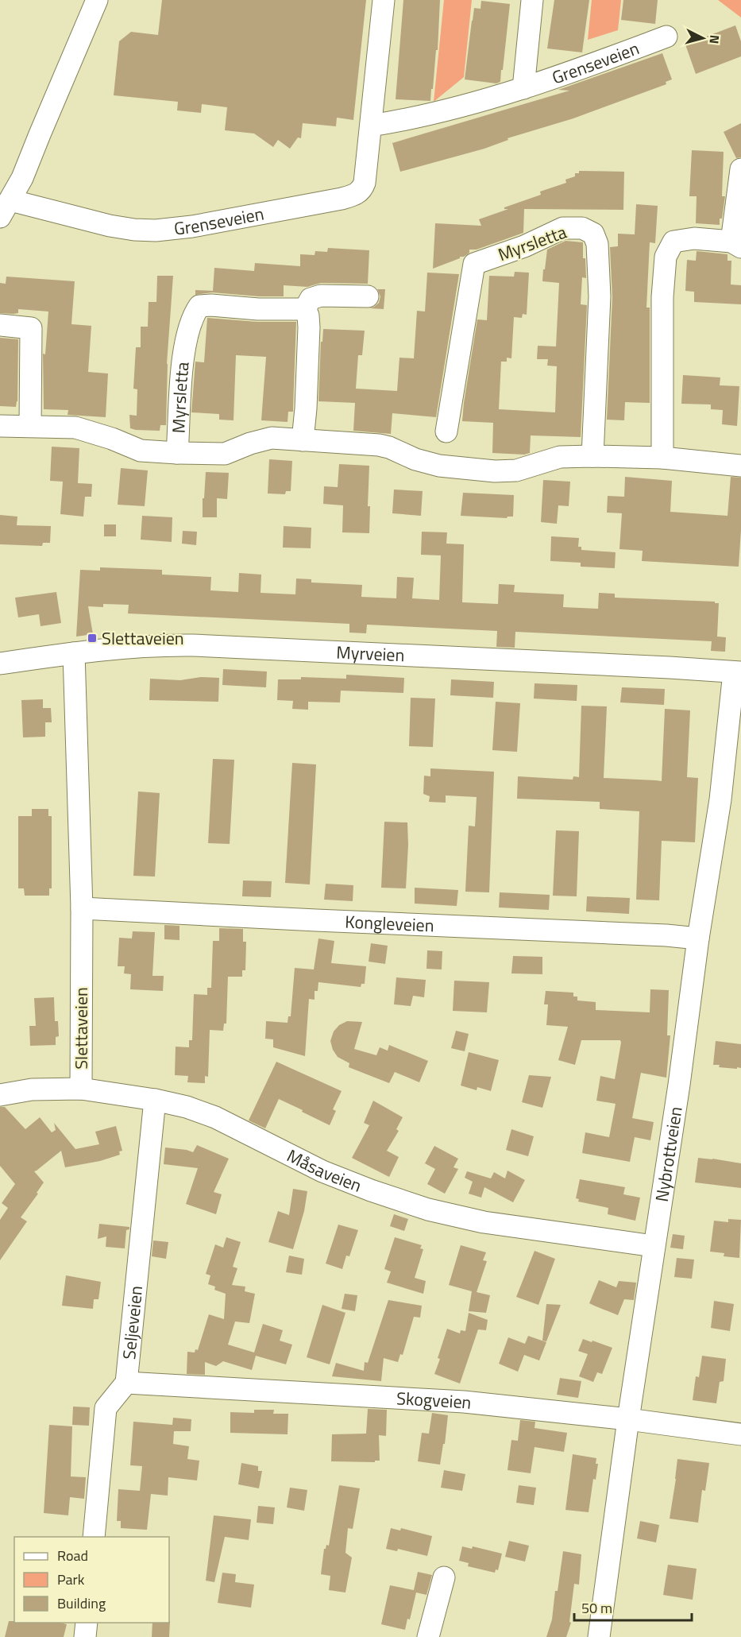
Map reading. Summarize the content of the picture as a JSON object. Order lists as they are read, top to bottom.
{
  "streets": {
    "street": [
      "Grenseveien",
      "Myrsletta",
      "Myrveien",
      "Kongleveien",
      "Slettaveien",
      "Nybrottveien",
      "Måsaveien",
      "Seljeveien",
      "Skogveien"
    ]
  },
  "crossings": [
    ["Myrveien", "Slettaveien"],
    ["Myrveien", "Nybrottveien"],
    ["Kongleveien", "Slettaveien"],
    ["Kongleveien", "Nybrottveien"],
    ["Slettaveien", "Måsaveien"],
    ["Nybrottveien", "Måsaveien"],
    ["Nybrottveien", "Skogveien"],
    ["Måsaveien", "Seljeveien"],
    ["Seljeveien", "Skogveien"]
  ],
  "places": {
    "transit": ["Slettaveien"]
  },
  "legend": ["Road", "Park", "Building"],
  "scale_bar": "50 m",
  "north": "right"
}
